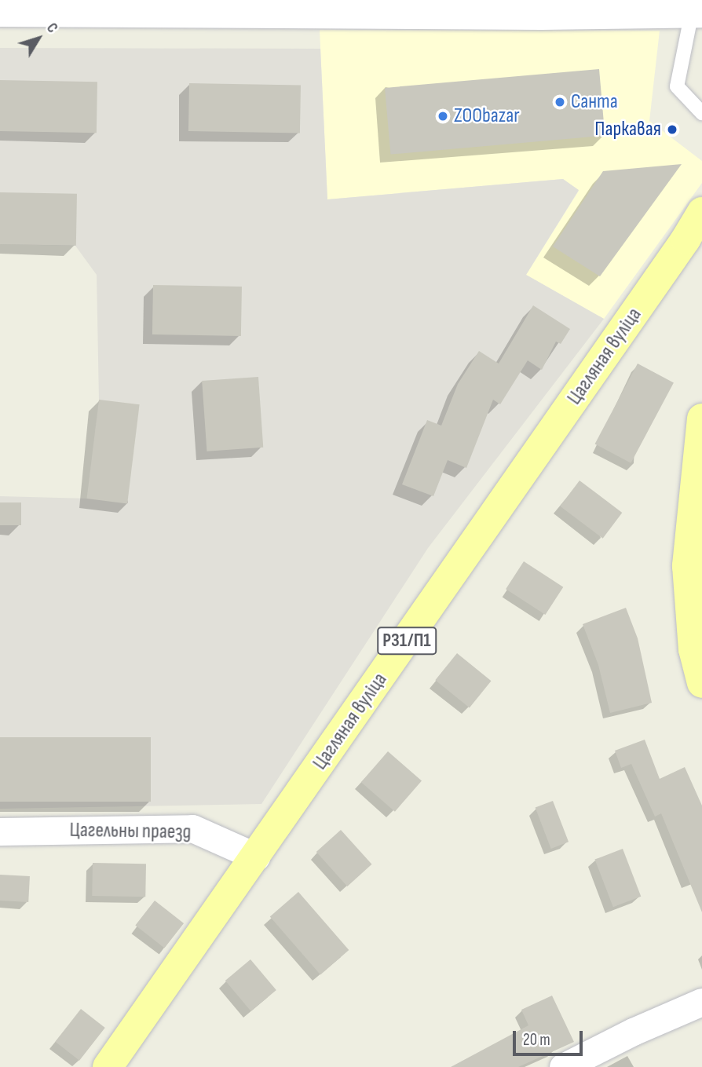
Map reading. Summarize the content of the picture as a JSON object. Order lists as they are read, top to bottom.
{
  "streets": {
    "main road": ["Цагляная вуліца", "Р31/П1"],
    "street": ["Цагельны праезд"]
  },
  "crossings": [
    ["Цагляная вуліца", "Цагельны праезд"]
  ],
  "places": ["Санта", "ZOObazar", "Паркавая"],
  "scale_bar": "20 m",
  "north": "top right"
}
